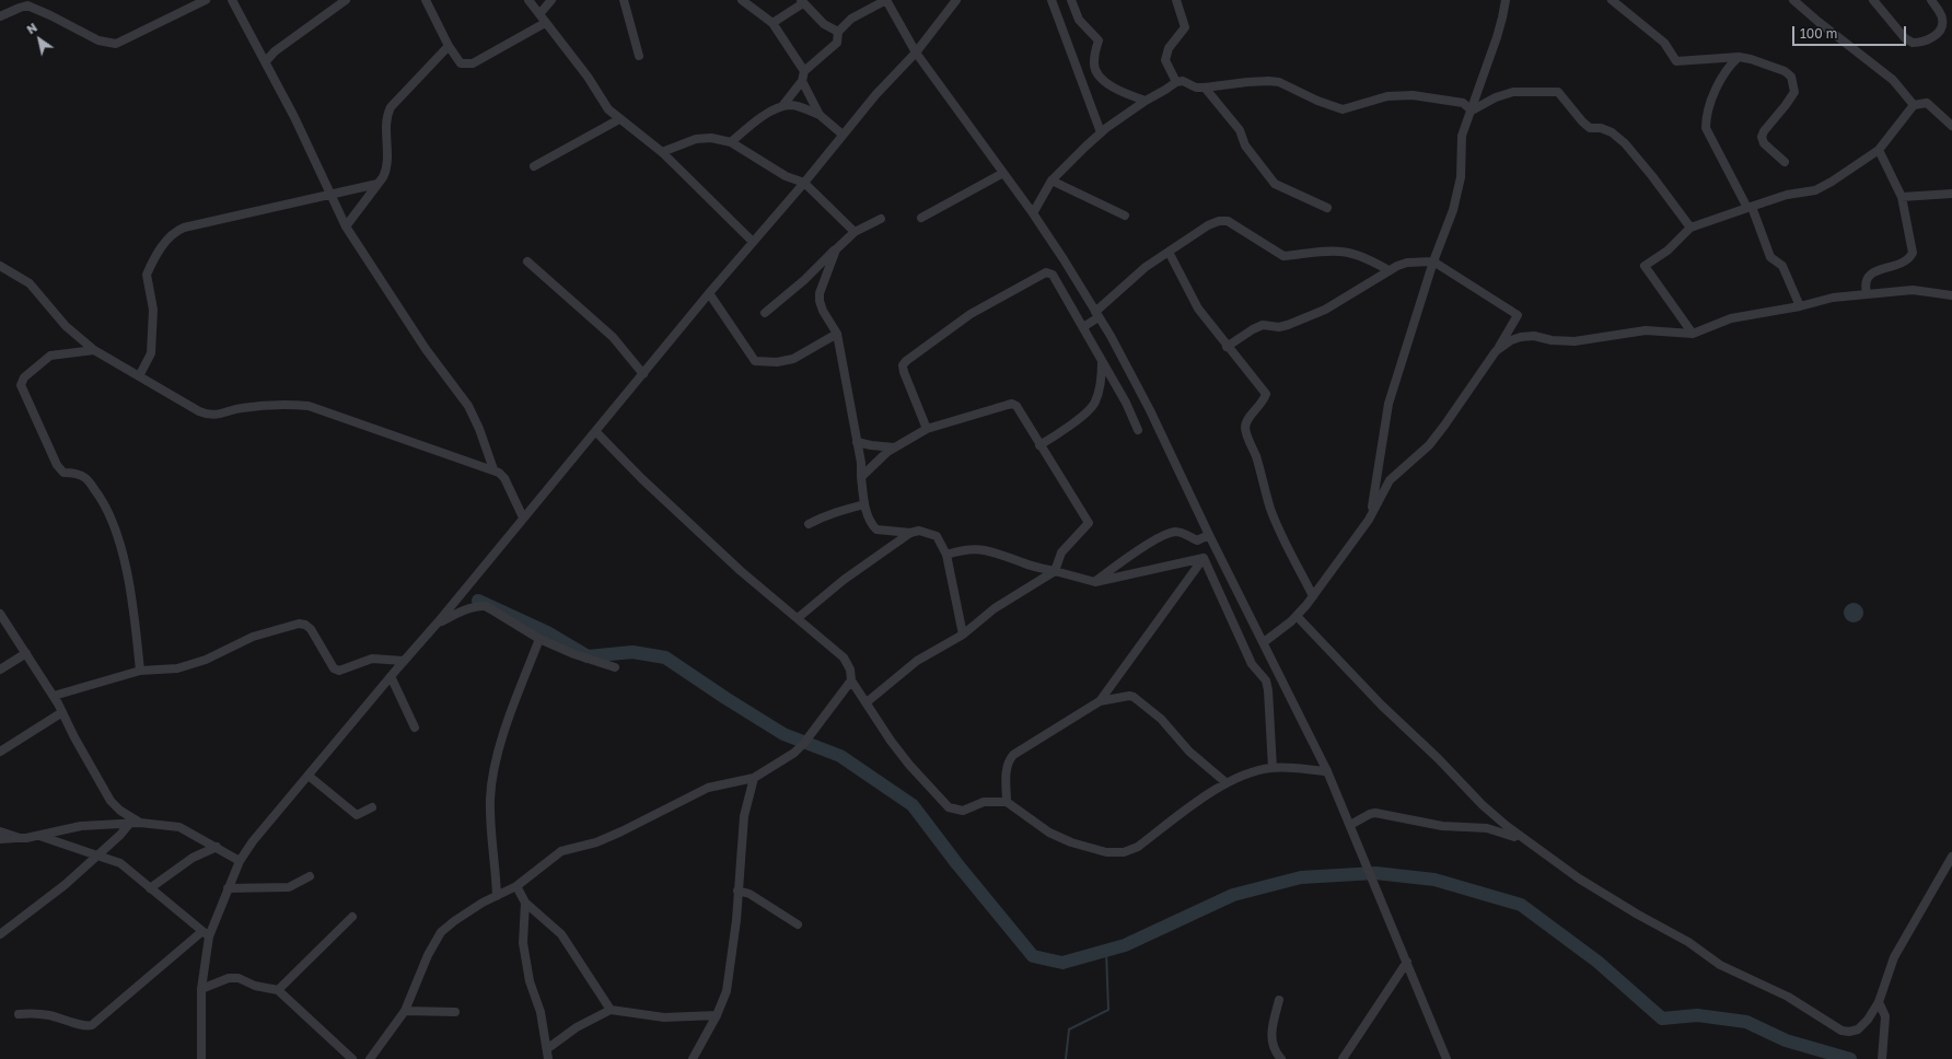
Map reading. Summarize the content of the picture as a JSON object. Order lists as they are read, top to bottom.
{
  "scale_bar": "100 m",
  "north": "top left"
}
